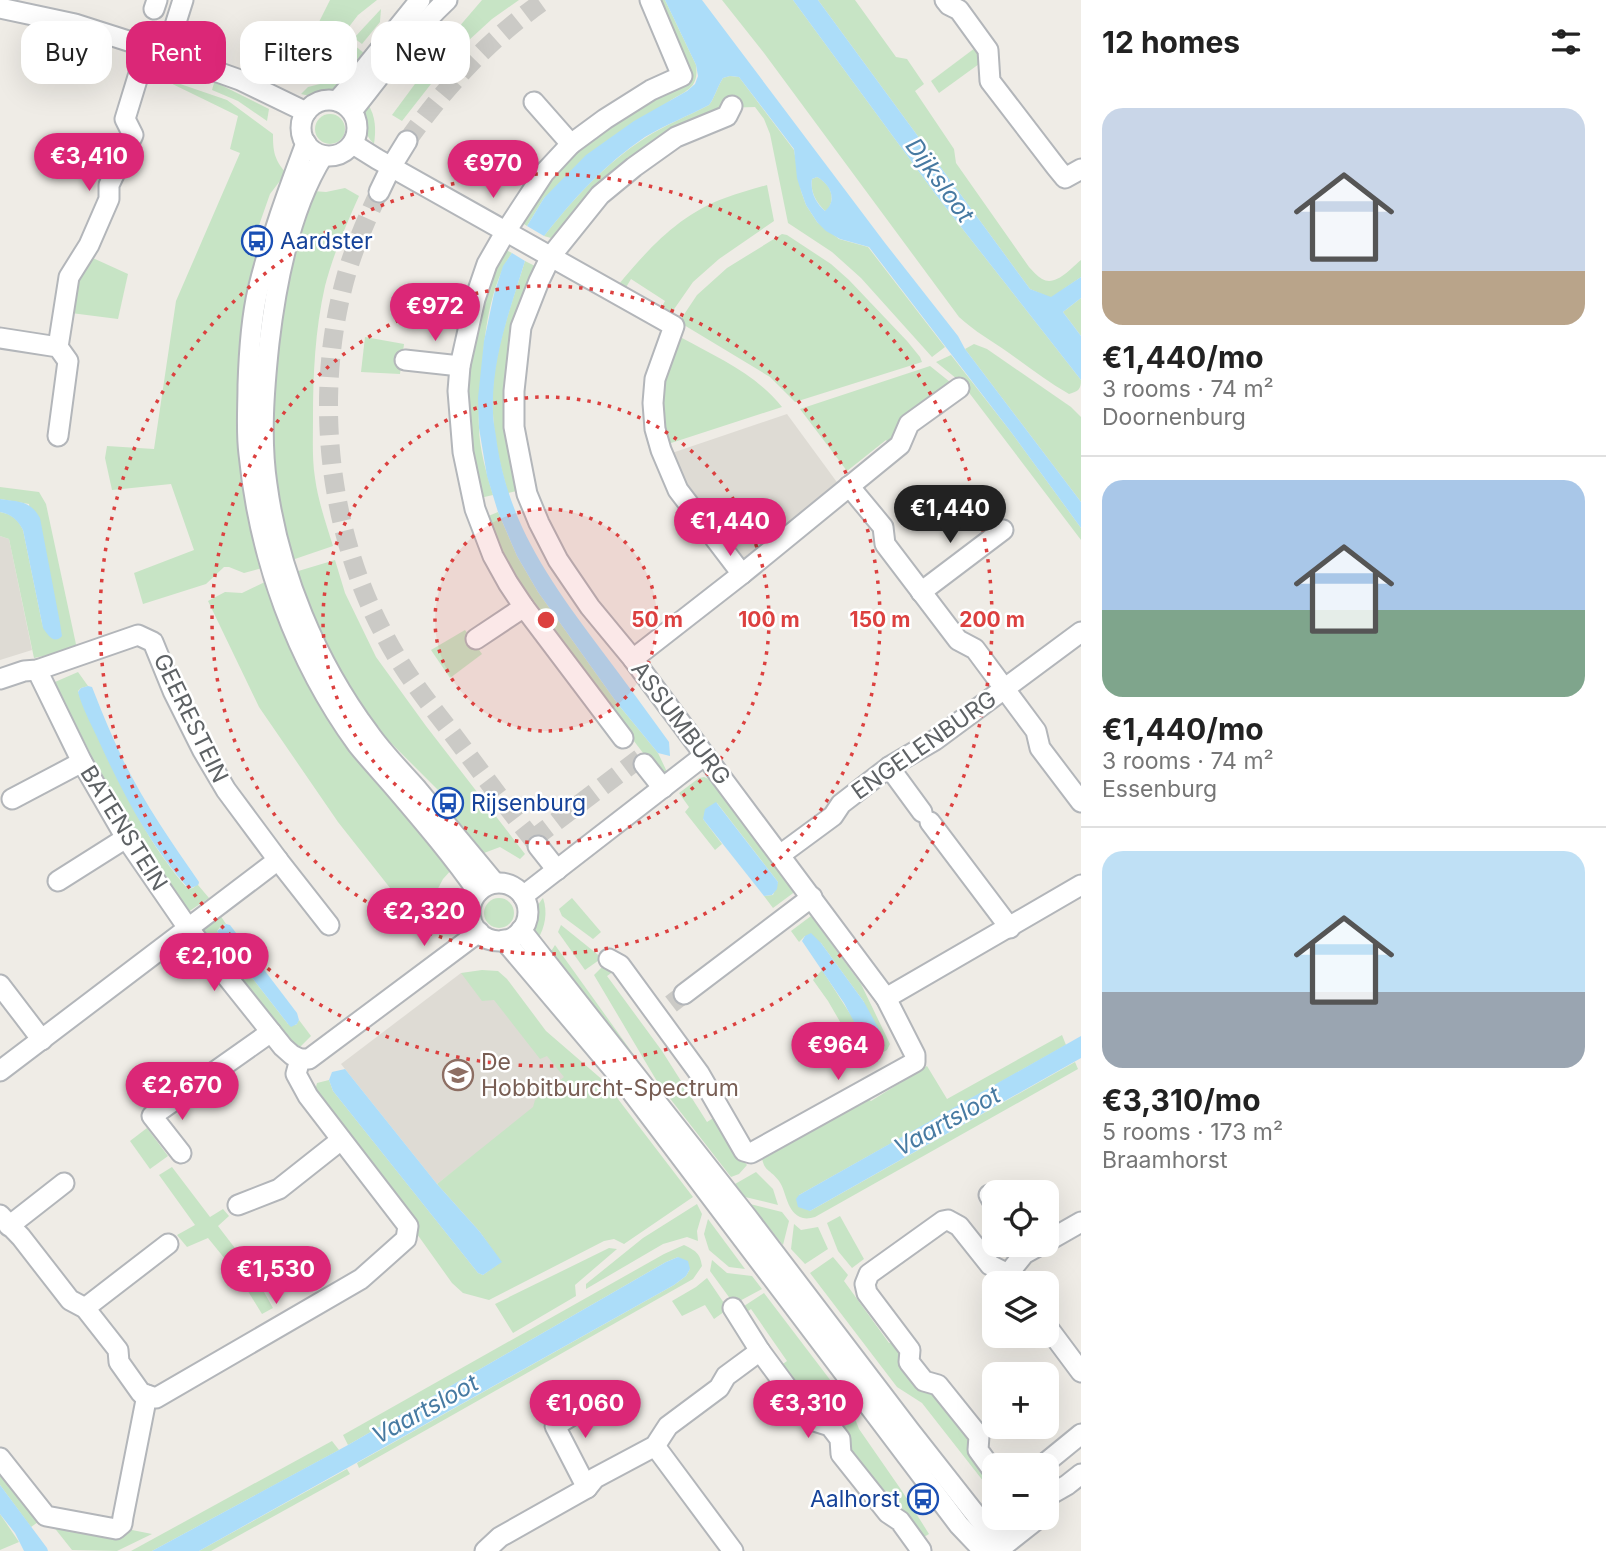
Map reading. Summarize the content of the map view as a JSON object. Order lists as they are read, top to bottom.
{
  "streets": {
    "street": [
      "GEERESTEIN",
      "ASSUMBURG",
      "ENGELENBURG",
      "BATENSTEIN"
    ]
  },
  "crossings": [
    ["GEERESTEIN", "BATENSTEIN"],
    ["ASSUMBURG", "ENGELENBURG"]
  ],
  "water": ["Dijksloot", "Vaartsloot"],
  "places": {
    "bus stop": ["Aardster", "Rijsenburg", "Aalhorst"],
    "school or university": ["De Hobbitburcht-Spectrum"]
  },
  "page": {
    "heading": "12 homes",
    "chip": [
      "Buy",
      "Rent",
      "Filters",
      "New"
    ],
    "list": [
      {
        "name": "€1,440/mo",
        "note": "3 rooms · 74 m² · Doornenburg"
      },
      {
        "name": "€1,440/mo",
        "note": "3 rooms · 74 m² · Essenburg"
      },
      {
        "name": "€3,310/mo",
        "note": "5 rooms · 173 m² · Braamhorst"
      }
    ],
    "price": [
      "€3,410",
      "€970",
      "€972",
      "€1,440",
      "€1,440",
      "€2,320",
      "€2,100",
      "€964",
      "€2,670",
      "€1,530",
      "€1,060",
      "€3,310"
    ],
    "map_buttons": ["+", "−"]
  },
  "rings": [
    "50 m",
    "100 m",
    "150 m",
    "200 m"
  ]
}
